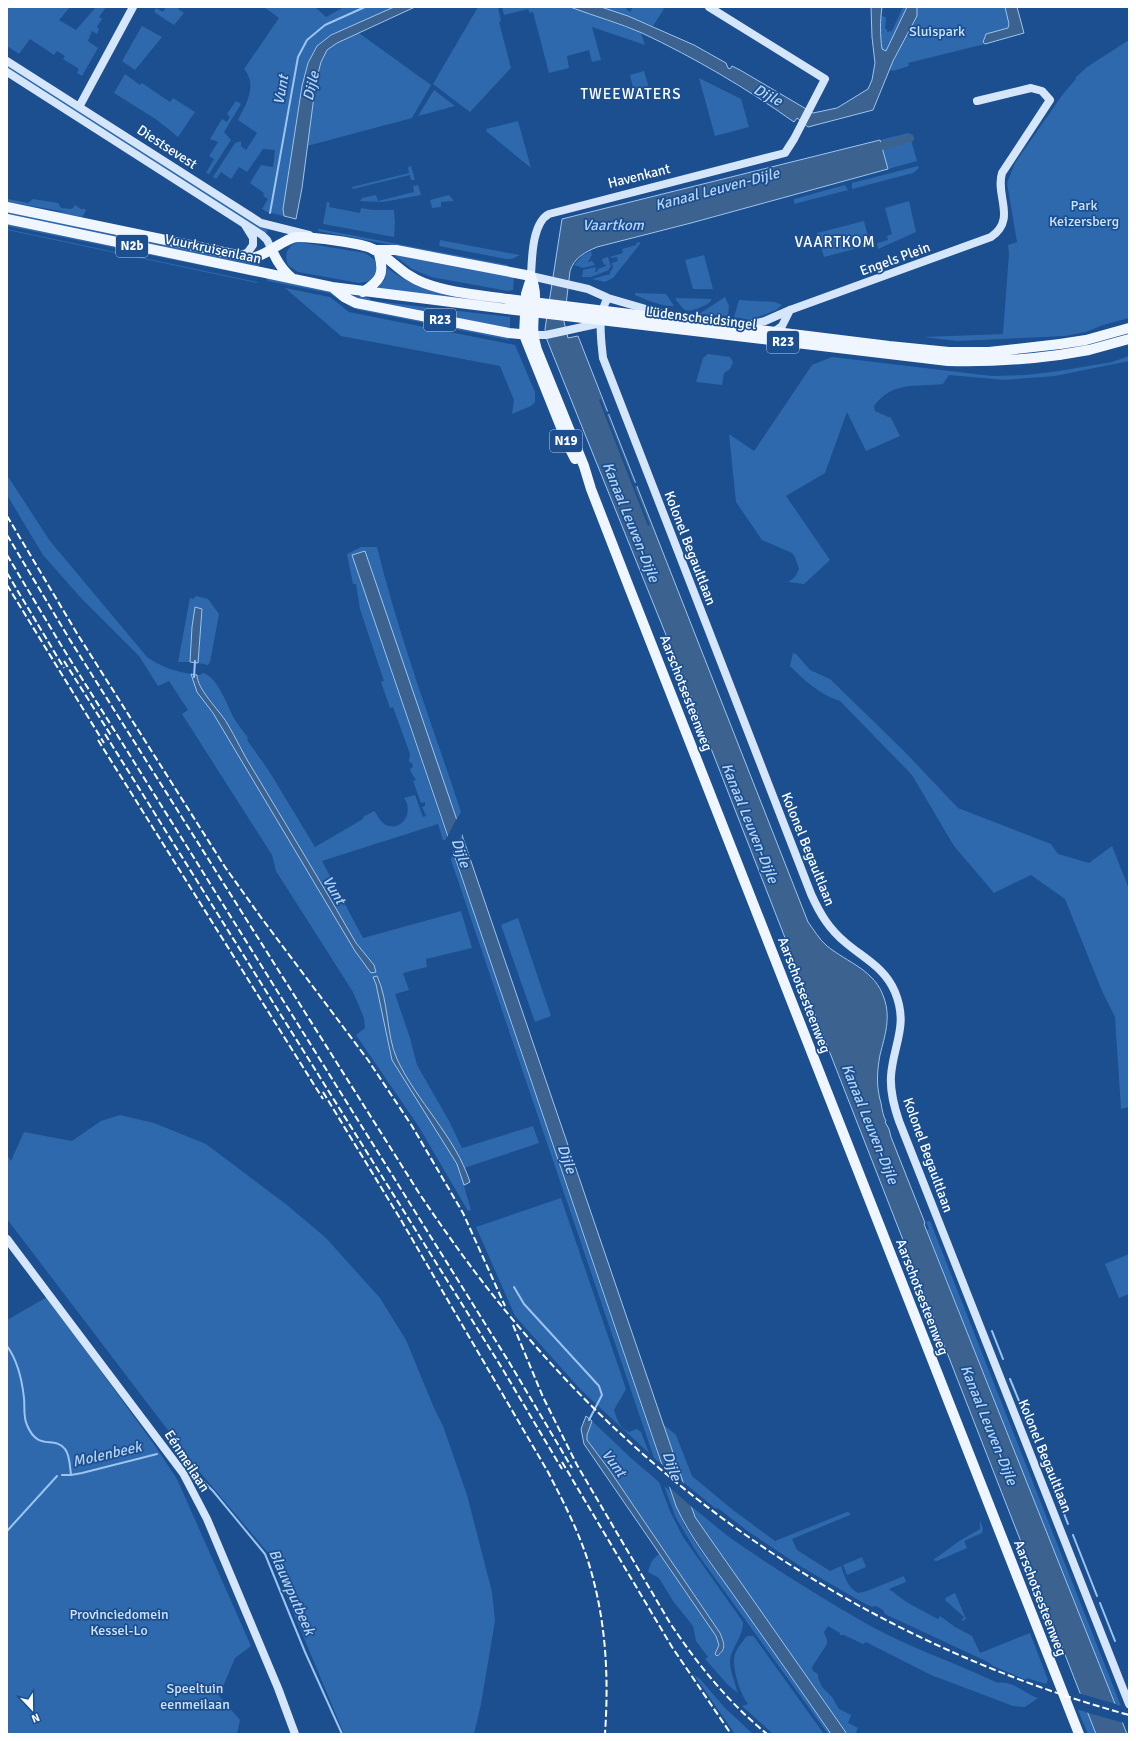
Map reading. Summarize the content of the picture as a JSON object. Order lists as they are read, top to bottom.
{
  "streets": {
    "main road": [
      "N2b",
      "Vuurkruisenlaan",
      "Lüdenscheidsingel",
      "R23",
      "N19",
      "Aarschotsesteenweg"
    ],
    "street": [
      "Diestsevest",
      "Havenkant",
      "Engels Plein",
      "Kolonel Begaultlaan",
      "Eénmeilaan"
    ]
  },
  "crossings": [
    ["Diestsevest", "N2b"],
    ["Diestsevest", "Vuurkruisenlaan"],
    ["Diestsevest", "R23"],
    ["Havenkant", "Engels Plein"],
    ["Havenkant", "R23"],
    ["Havenkant", "Aarschotsesteenweg"],
    ["N2b", "Vuurkruisenlaan"],
    ["N2b", "R23"],
    ["Vuurkruisenlaan", "R23"],
    ["Engels Plein", "R23"],
    ["Engels Plein", "Aarschotsesteenweg"],
    ["Lüdenscheidsingel", "R23"],
    ["R23", "Aarschotsesteenweg"]
  ],
  "districts": ["TWEEWATERS", "VAARTKOM"],
  "water": [
    "Dijle",
    "Vunt",
    "Kanaal Leuven-Dijle",
    "Vaartkom",
    "Molenbeek",
    "Blauwputbeek"
  ],
  "parks": [
    "Sluispark",
    "Park Keizersberg",
    "Provinciedomein Kessel-Lo",
    "Speeltuin eenmeilaan"
  ],
  "north": "bottom"
}
